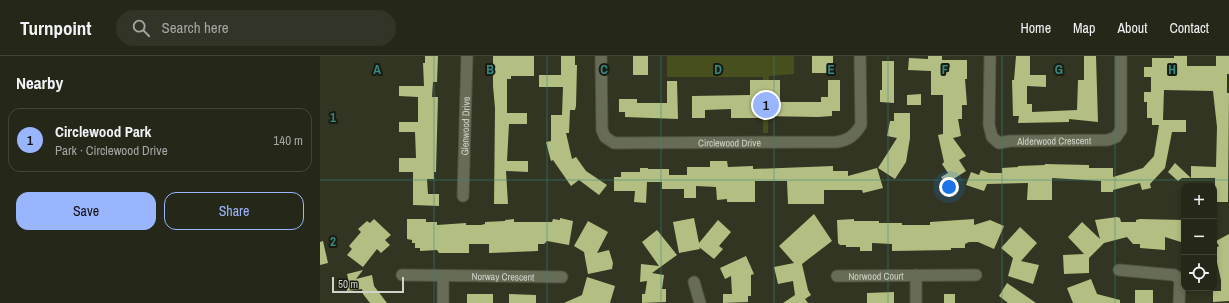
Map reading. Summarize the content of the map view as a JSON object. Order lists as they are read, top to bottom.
{
  "streets": {
    "street": [
      "Glenwood Drive",
      "Alderwood Crescent",
      "Circlewood Drive",
      "Norway Crescent",
      "Norwood Court"
    ]
  },
  "scale_bar": "50 m",
  "page": {
    "header": "Turnpoint",
    "search": "Search here",
    "nav": [
      "Home",
      "Map",
      "About",
      "Contact"
    ],
    "heading": "Nearby",
    "pins": "1",
    "list": [
      {
        "mark": "1",
        "name": "Circlewood Park",
        "note": "Park · Circlewood Drive",
        "value": "140 m"
      }
    ],
    "buttons": ["Save", "Share"],
    "map_buttons": ["+", "−"],
    "scale": "50 m"
  },
  "grid": {
    "columns": [
      "A",
      "B",
      "C",
      "D",
      "E",
      "F",
      "G",
      "H"
    ],
    "rows": ["1", "2"]
  }
}
